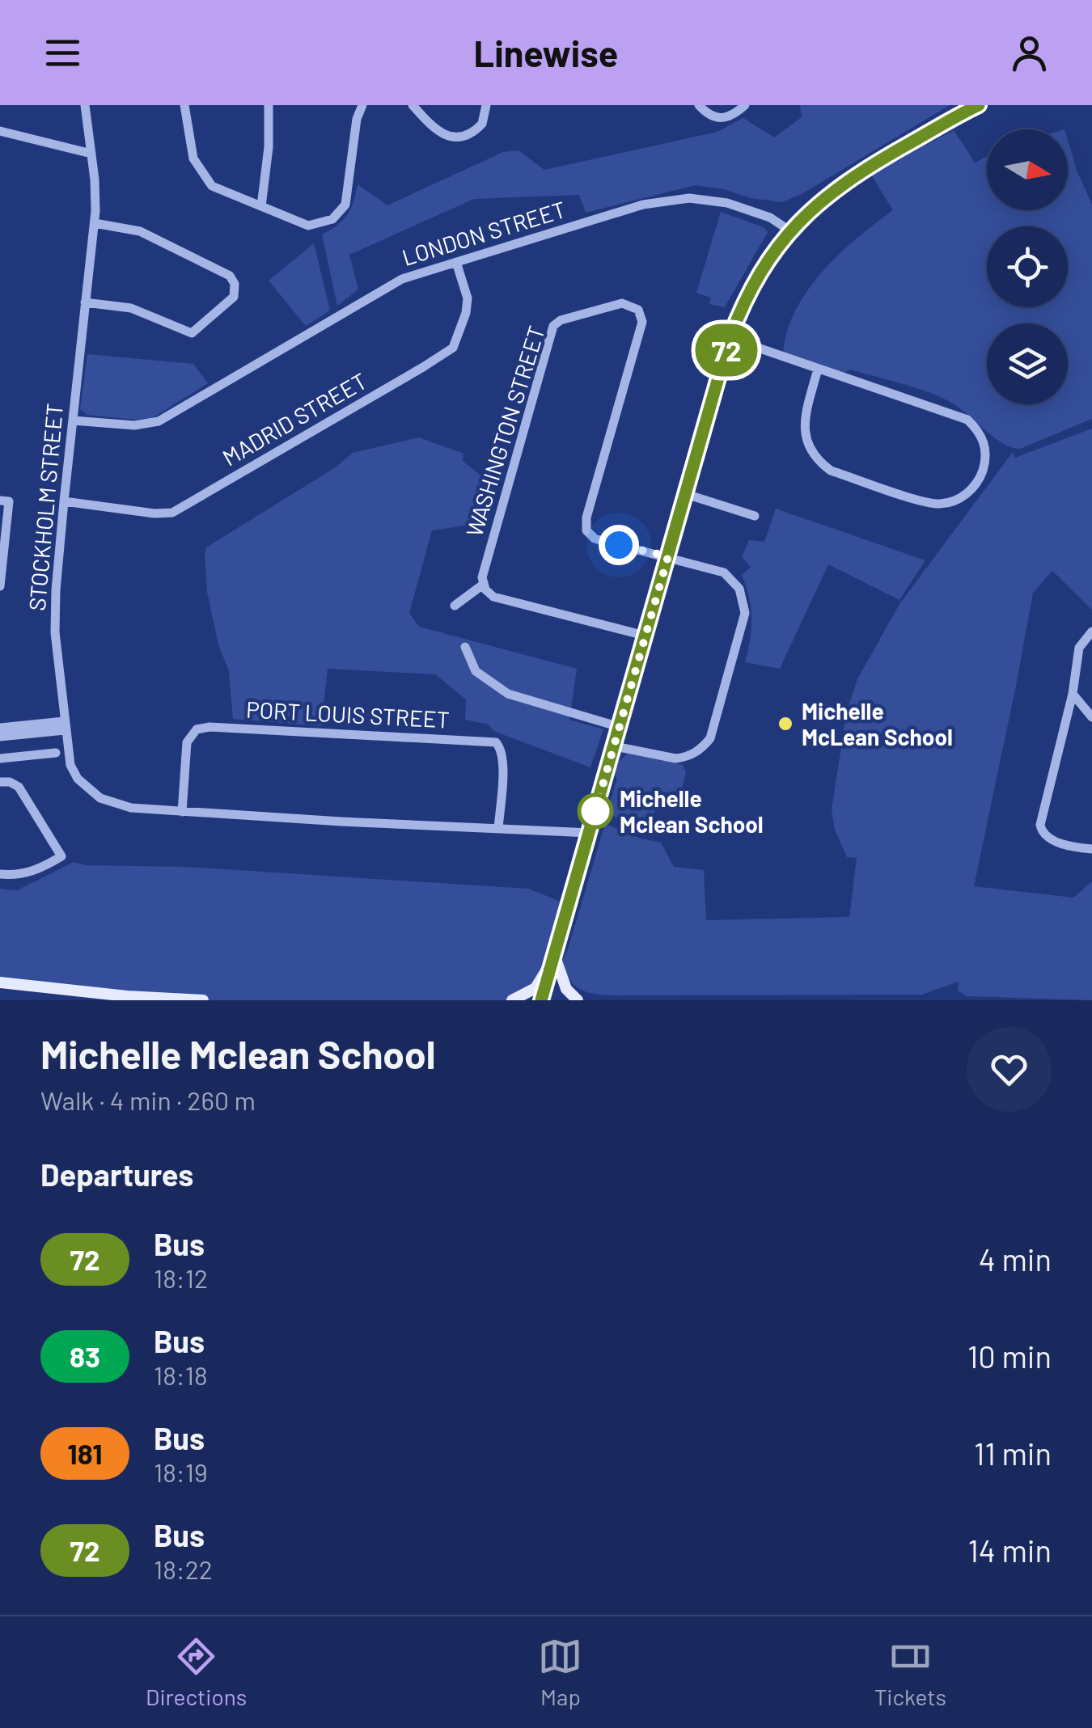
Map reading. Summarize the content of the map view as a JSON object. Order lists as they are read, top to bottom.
{
  "streets": {
    "street": [
      "LONDON STREET",
      "MADRID STREET",
      "WASHINGTON STREET",
      "STOCKHOLM STREET",
      "PORT LOUIS STREET"
    ]
  },
  "crossings": [
    ["LONDON STREET", "MADRID STREET"],
    ["LONDON STREET", "STOCKHOLM STREET"],
    ["MADRID STREET", "STOCKHOLM STREET"],
    ["STOCKHOLM STREET", "PORT LOUIS STREET"]
  ],
  "places": ["Michelle McLean School", "Michelle Mclean School"],
  "lines": ["bus line 72"],
  "north": "right",
  "page": {
    "header": "Linewise",
    "on_map": "72",
    "heading": [
      ["Michelle Mclean School", "Walk · 4 min · 260 m"],
      "Departures"
    ],
    "list": [
      {
        "mark": "72",
        "name": "Bus",
        "note": "18:12",
        "value": "4 min"
      },
      {
        "mark": "83",
        "name": "Bus",
        "note": "18:18",
        "value": "10 min"
      },
      {
        "mark": "181",
        "name": "Bus",
        "note": "18:19",
        "value": "11 min"
      },
      {
        "mark": "72",
        "name": "Bus",
        "note": "18:22",
        "value": "14 min"
      }
    ],
    "tabs": ["Directions", "Map", "Tickets"]
  }
}
